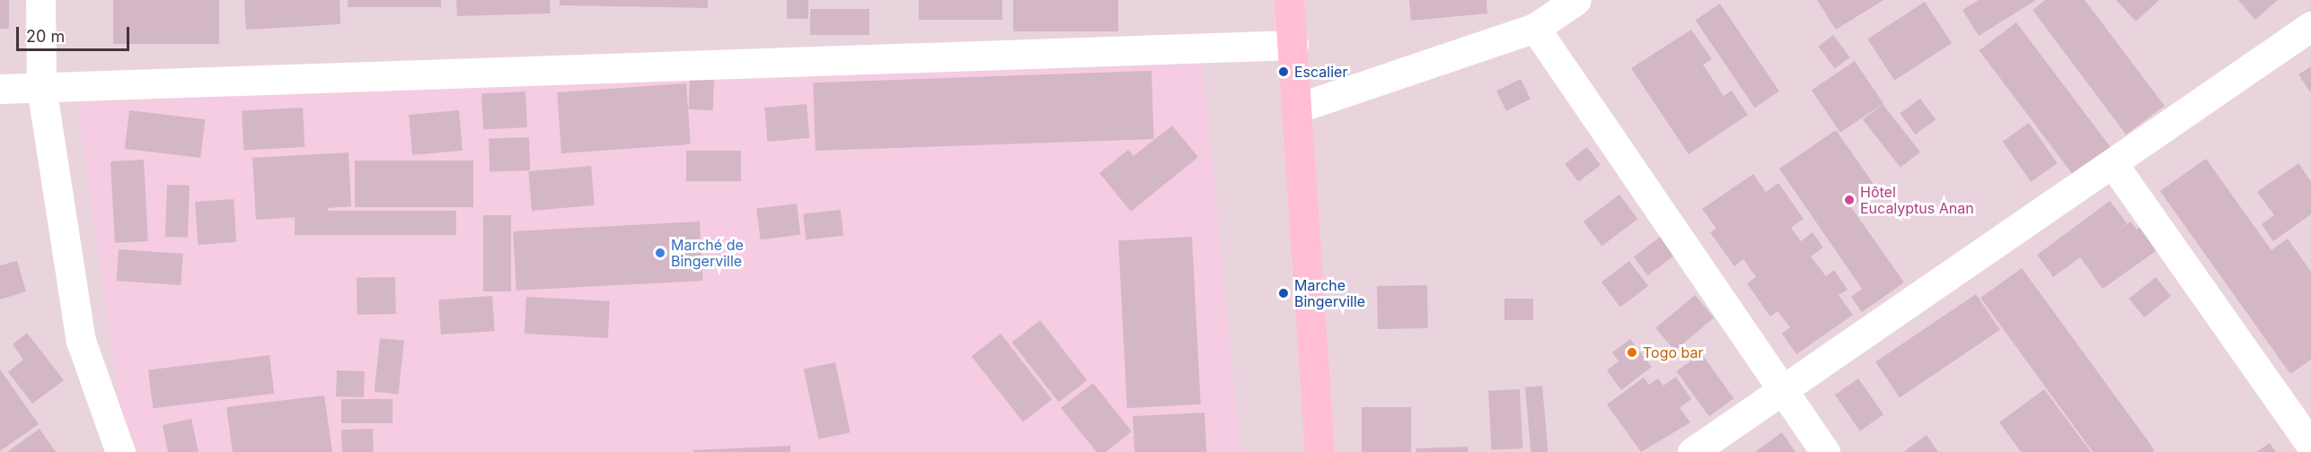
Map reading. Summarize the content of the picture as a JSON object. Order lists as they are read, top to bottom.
{
  "places": [
    "Escalier",
    "Hôtel Eucalyptus Anan",
    "Marché de Bingerville",
    "Marche Bingerville",
    "Togo bar"
  ],
  "scale_bar": "20 m"
}
